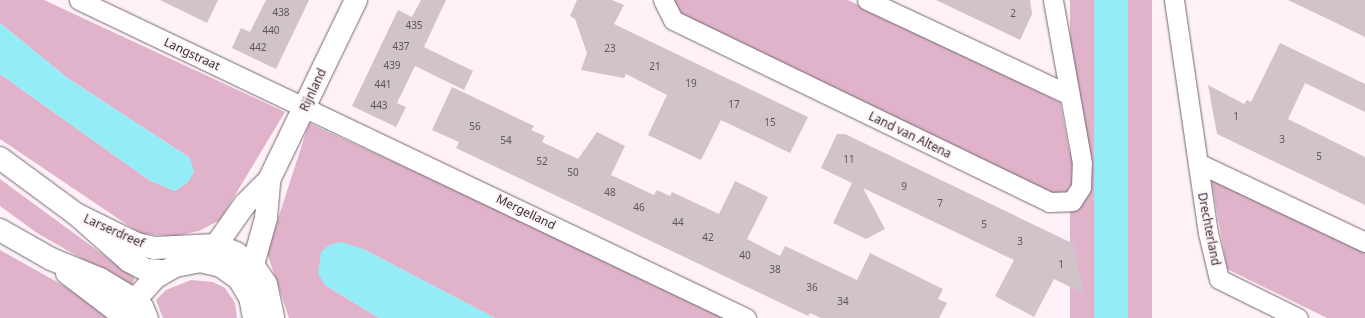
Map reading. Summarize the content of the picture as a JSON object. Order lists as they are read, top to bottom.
{
  "streets": {
    "main road": ["Rijnland", "Larserdreef"],
    "street": [
      "Langstraat",
      "Land van Altena",
      "Mergelland",
      "Drechterland"
    ]
  },
  "crossings": [
    ["Langstraat", "Rijnland"],
    ["Langstraat", "Mergelland"],
    ["Rijnland", "Mergelland"],
    ["Rijnland", "Larserdreef"]
  ],
  "house_numbers": [
    "438",
    "2",
    "435",
    "440",
    "437",
    "442",
    "23",
    "439",
    "21",
    "19",
    "441",
    "17",
    "443",
    "1",
    "15",
    "56",
    "3",
    "54",
    "5",
    "11",
    "52",
    "50",
    "9",
    "48",
    "7",
    "46",
    "44",
    "5",
    "42",
    "3",
    "40",
    "1",
    "38",
    "36",
    "34"
  ]
}
